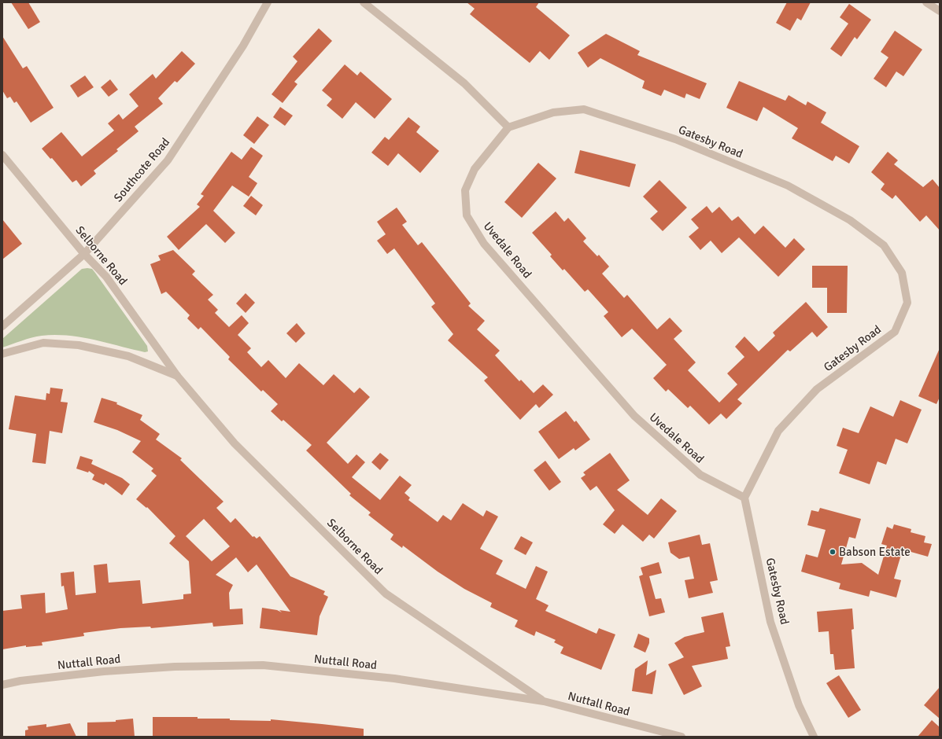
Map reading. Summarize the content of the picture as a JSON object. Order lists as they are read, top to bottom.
{
  "streets": {
    "street": [
      "Gatesby Road",
      "Southcote Road",
      "Uvedale Road",
      "Selborne Road",
      "Nuttall Road"
    ]
  },
  "crossings": [
    ["Gatesby Road", "Uvedale Road"],
    ["Southcote Road", "Selborne Road"],
    ["Selborne Road", "Nuttall Road"]
  ],
  "places": ["Babson Estate"]
}
